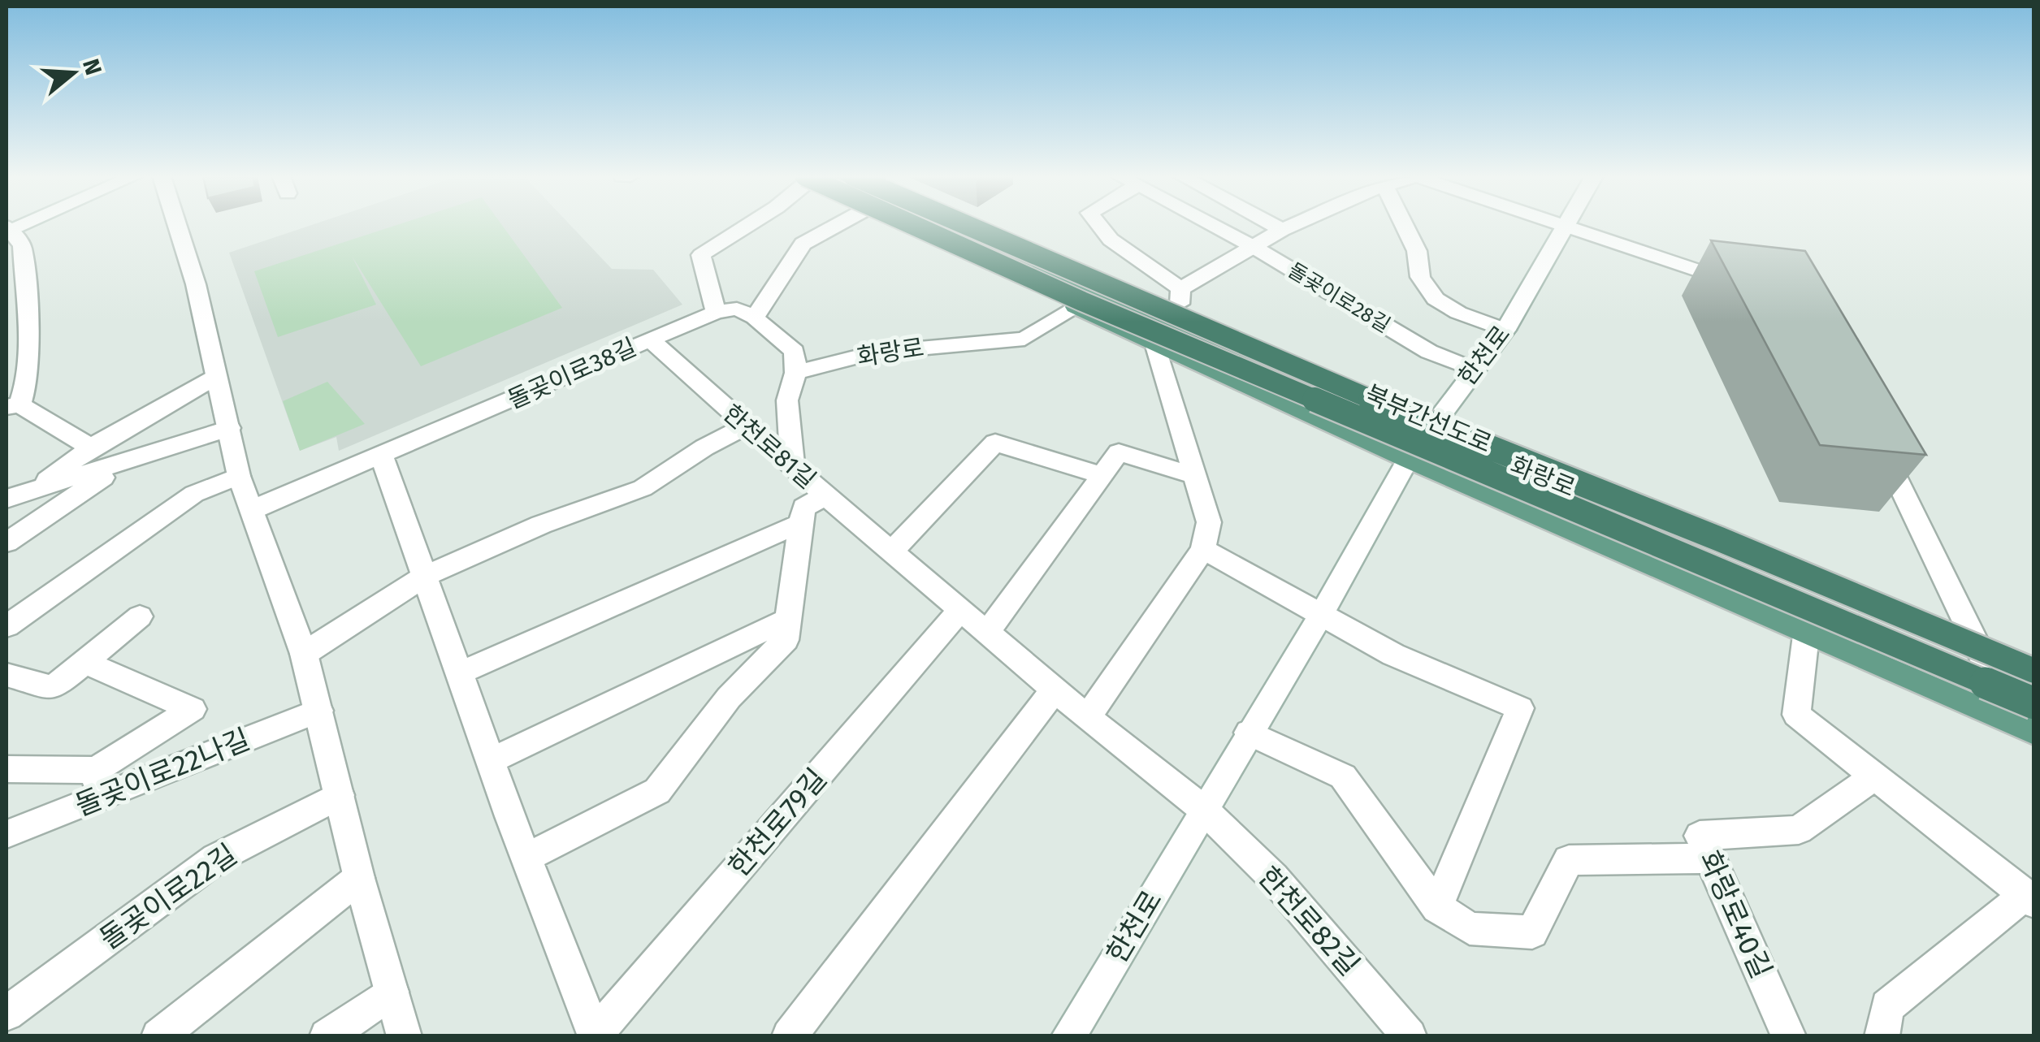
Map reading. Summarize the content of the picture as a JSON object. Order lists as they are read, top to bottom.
{
  "streets": {
    "highway": ["북부간선도로"],
    "main road": ["화랑로"],
    "street": [
      "돌곶이로28길",
      "한천로",
      "돌곶이로38길",
      "한천로81길",
      "돌곶이로22나길",
      "한천로79길",
      "돌곶이로22길",
      "화랑로40길",
      "한천로82길"
    ]
  },
  "crossings": [
    ["돌곶이로28길", "한천로"],
    ["화랑로", "한천로"],
    ["한천로", "한천로81길"],
    ["한천로", "한천로82길"],
    ["돌곶이로38길", "한천로81길"],
    ["돌곶이로38길", "한천로79길"],
    ["한천로81길", "한천로79길"],
    ["한천로81길", "한천로82길"]
  ],
  "north": "right"
}
